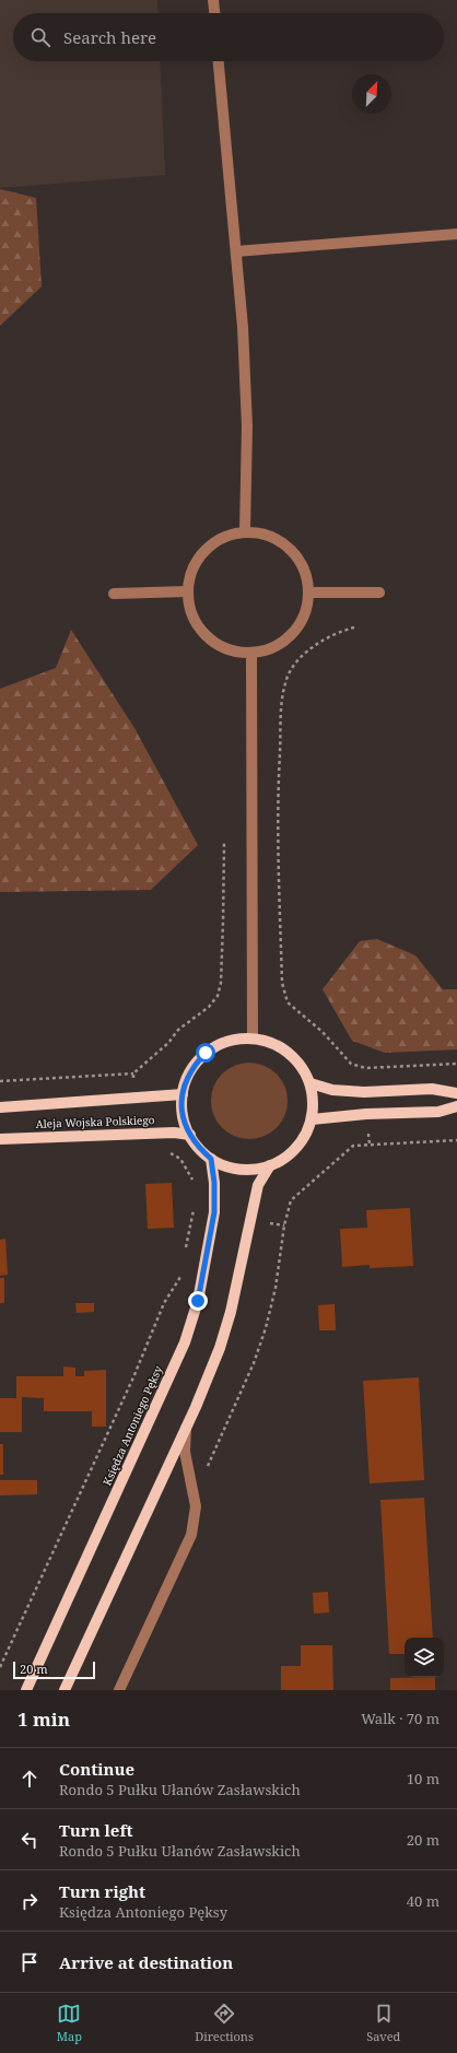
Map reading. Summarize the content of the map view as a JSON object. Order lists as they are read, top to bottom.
{
  "streets": {
    "main road": ["Aleja Wojska Polskiego", "Księdza Antoniego Pęksy"]
  },
  "crossings": [
    ["Aleja Wojska Polskiego", "Księdza Antoniego Pęksy"]
  ],
  "scale_bar": "20 m",
  "north": "top right",
  "page": {
    "search": "Search here",
    "scale": "20 m",
    "heading": ["1 min", "Walk · 70 m"],
    "list": [
      ["Continue", "Rondo 5 Pułku Ułanów Zasławskich", "10 m"],
      ["Turn left", "Rondo 5 Pułku Ułanów Zasławskich", "20 m"],
      ["Turn right", "Księdza Antoniego Pęksy", "40 m"],
      "Arrive at destination"
    ],
    "nav": ["Map", "Directions", "Saved"]
  }
}
